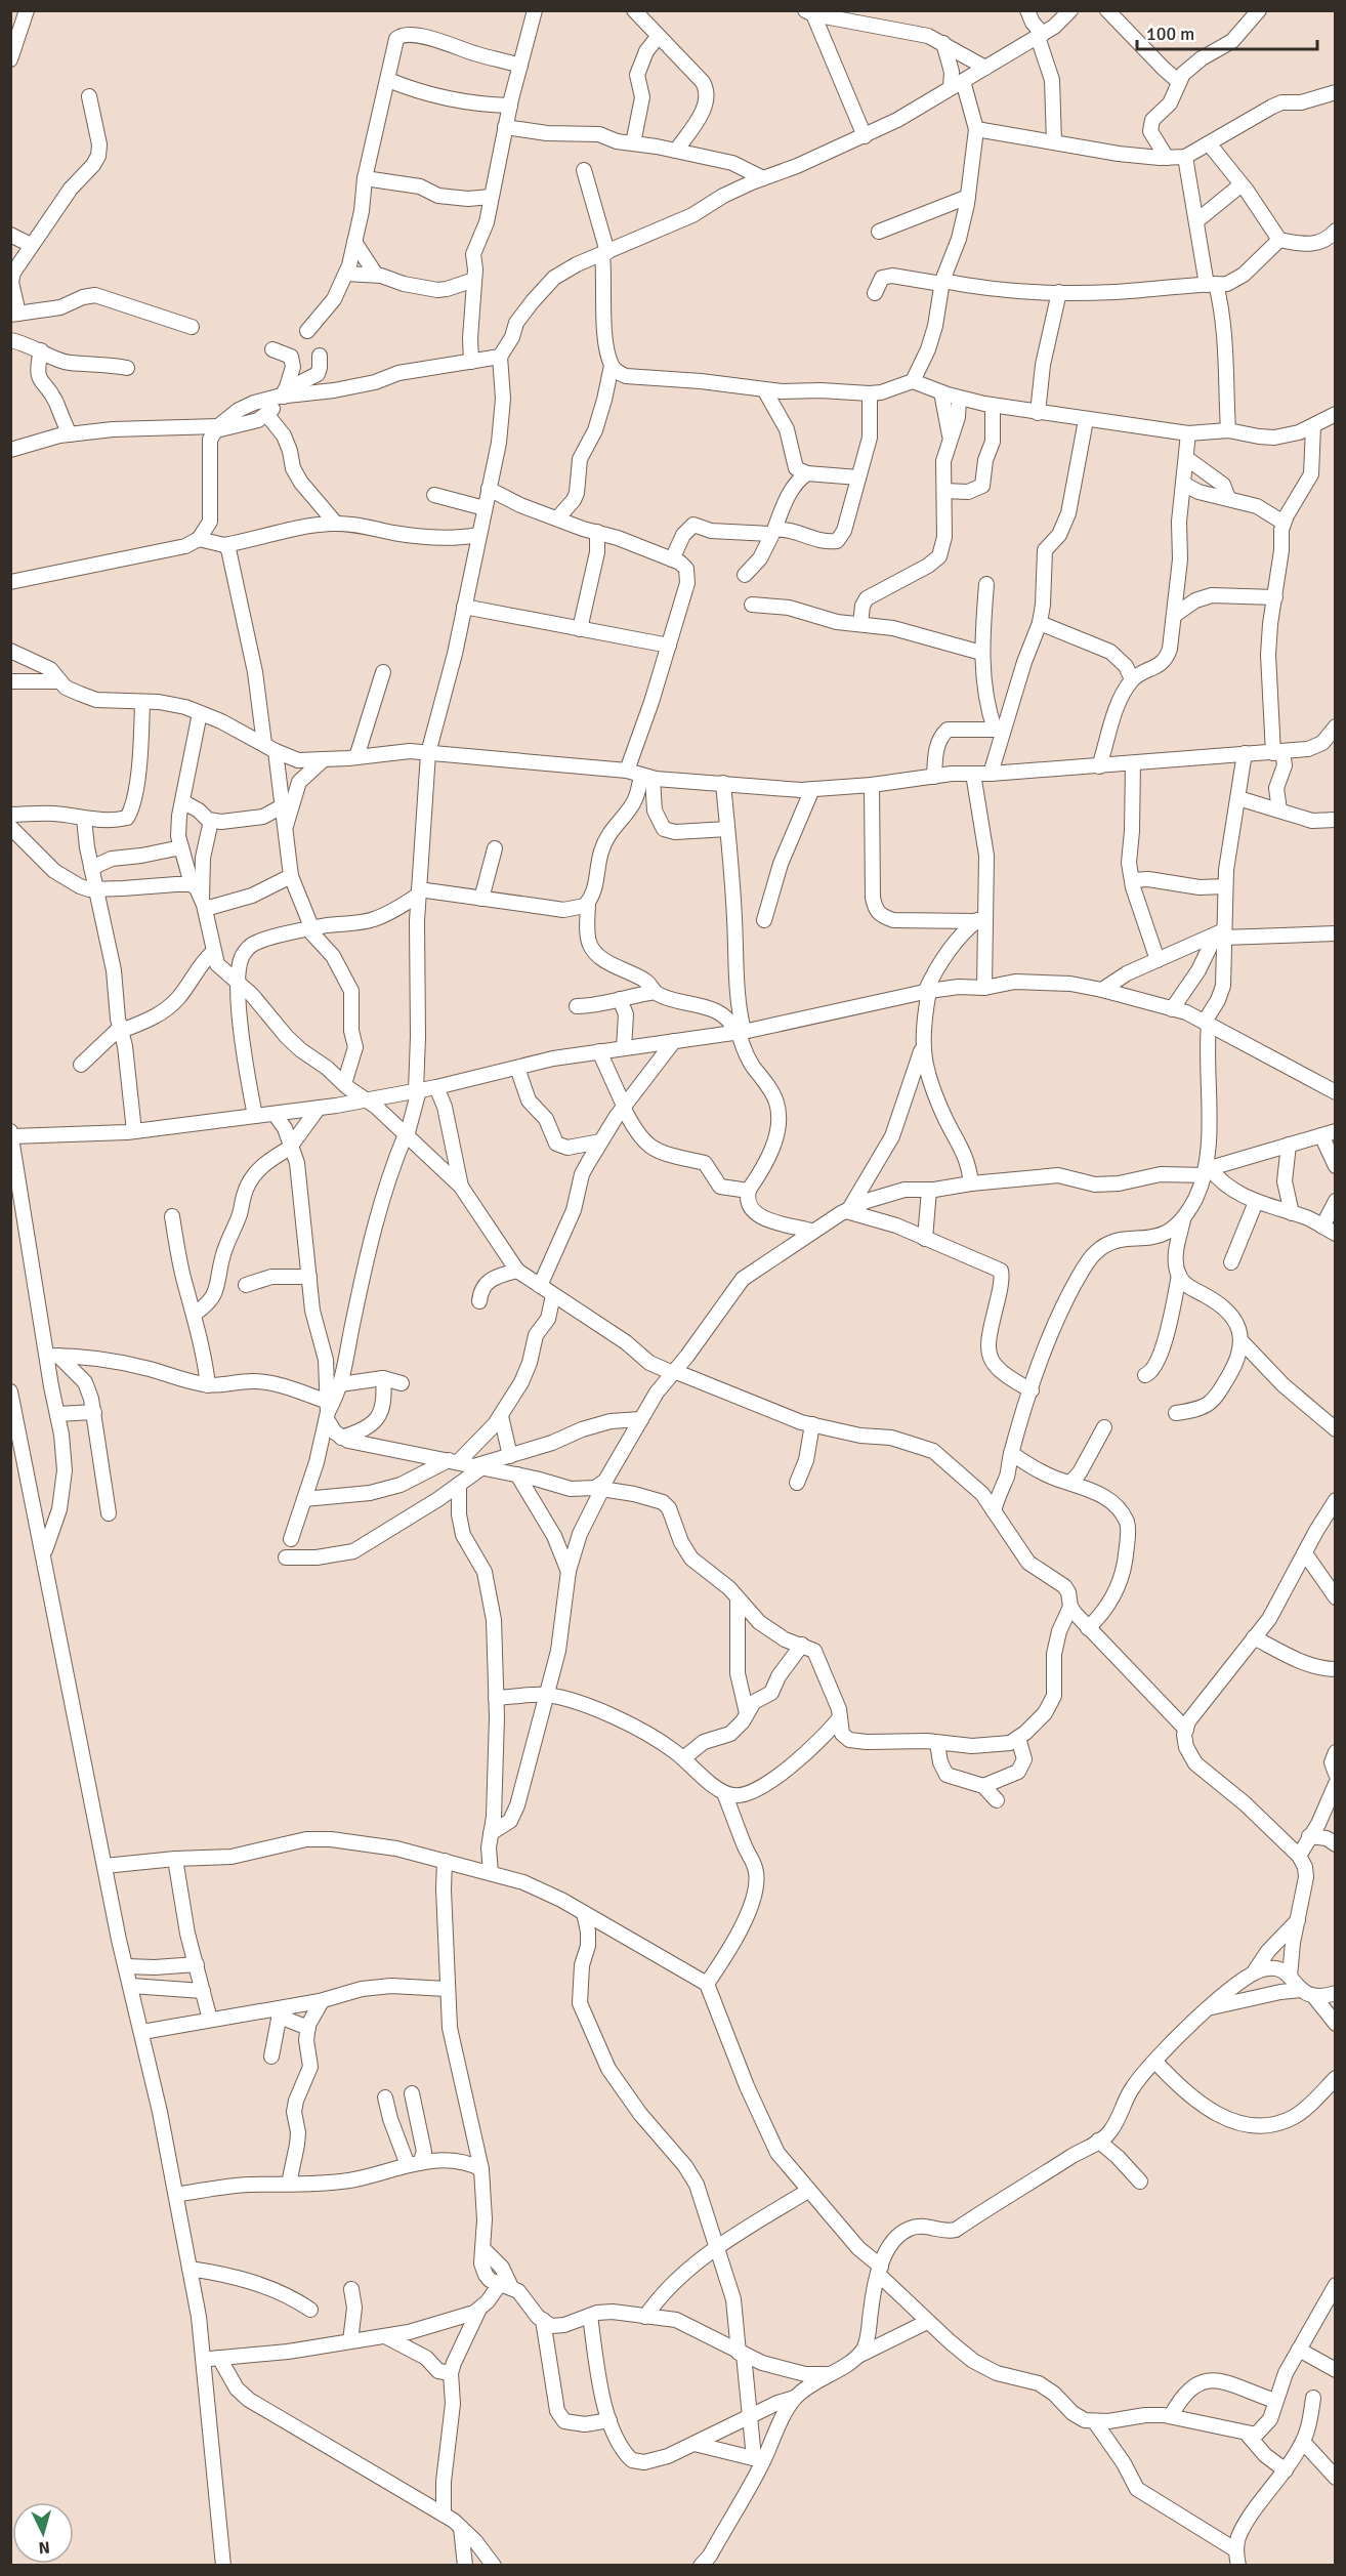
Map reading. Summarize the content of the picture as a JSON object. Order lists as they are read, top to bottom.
{
  "scale_bar": "100 m",
  "north": "bottom"
}
